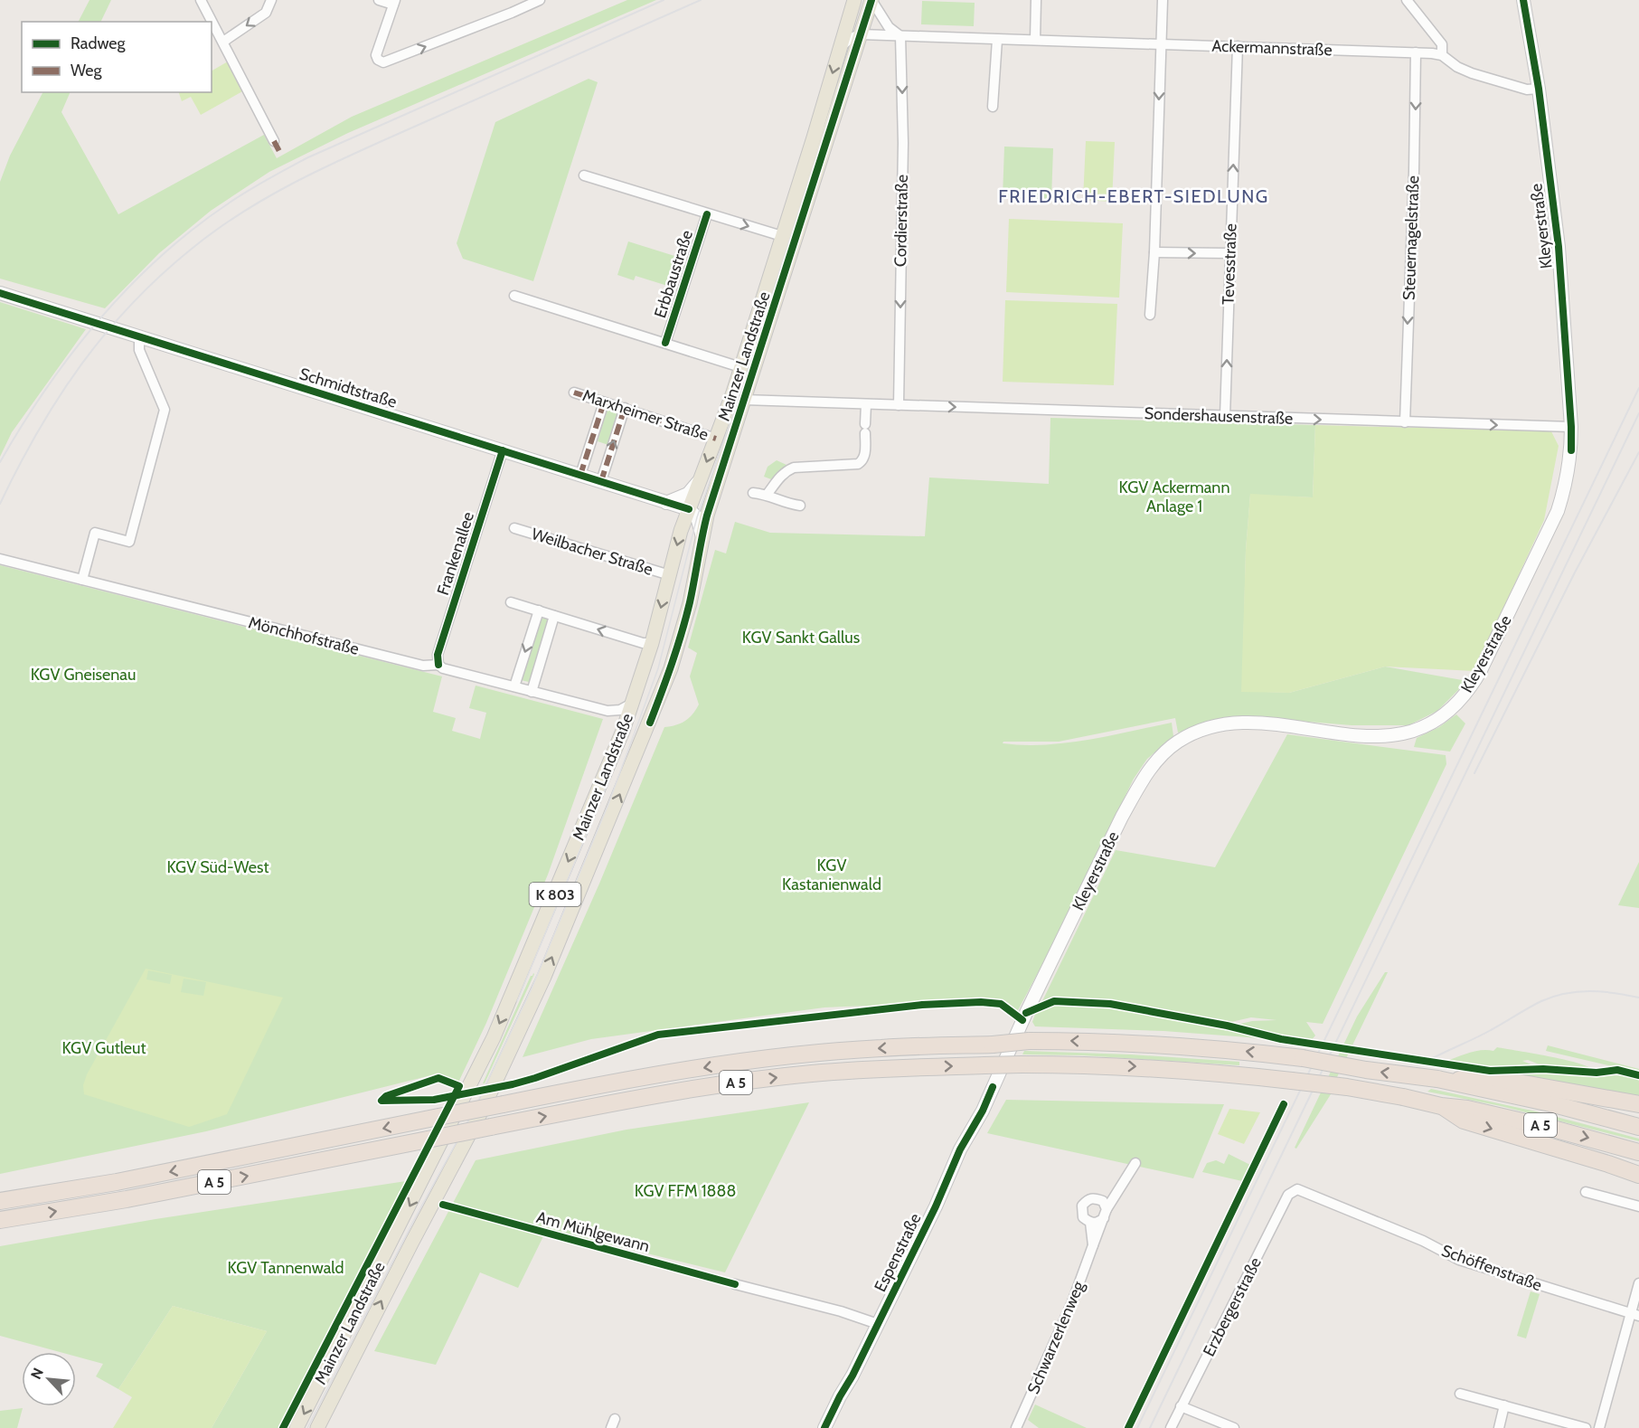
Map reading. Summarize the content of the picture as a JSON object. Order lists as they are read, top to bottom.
{
  "streets": {
    "highway": ["A 5"],
    "main road": ["Mainzer Landstraße", "K 803"],
    "street": [
      "Ackermannstraße",
      "Cordierstraße",
      "Kleyerstraße",
      "Steuernagelstraße",
      "Tevesstraße",
      "Erbbaustraße",
      "Schmidtstraße",
      "Marxheimer Straße",
      "Sondershausenstraße",
      "Weilbacher Straße",
      "Frankenallee",
      "Mönchhofstraße",
      "Espenstraße",
      "Schöffenstraße",
      "Erzbergerstraße",
      "Schwarzerlenweg"
    ],
    "cycle path": ["Am Mühlgewann"]
  },
  "crossings": [
    ["Ackermannstraße", "Cordierstraße"],
    ["Ackermannstraße", "Steuernagelstraße"],
    ["Ackermannstraße", "Tevesstraße"],
    ["Ackermannstraße", "Mainzer Landstraße"],
    ["Cordierstraße", "Sondershausenstraße"],
    ["Kleyerstraße", "Sondershausenstraße"],
    ["Kleyerstraße", "Espenstraße"],
    ["Steuernagelstraße", "Sondershausenstraße"],
    ["Tevesstraße", "Sondershausenstraße"],
    ["Mainzer Landstraße", "Schmidtstraße"],
    ["Mainzer Landstraße", "Marxheimer Straße"],
    ["Mainzer Landstraße", "Sondershausenstraße"],
    ["Mainzer Landstraße", "Weilbacher Straße"],
    ["Schmidtstraße", "Frankenallee"],
    ["Frankenallee", "Mönchhofstraße"],
    ["Schöffenstraße", "Erzbergerstraße"]
  ],
  "one_way": ["Cordierstraße", "Steuernagelstraße", "Sondershausenstraße"],
  "districts": ["FRIEDRICH-EBERT-SIEDLUNG"],
  "parks": [
    "KGV Ackermann Anlage 1",
    "KGV Sankt Gallus",
    "KGV Gneisenau",
    "KGV Kastanienwald",
    "KGV Süd-West",
    "KGV Gutleut",
    "KGV FFM 1888",
    "KGV Tannenwald"
  ],
  "legend": ["Radweg", "Weg"],
  "north": "top left"
}
